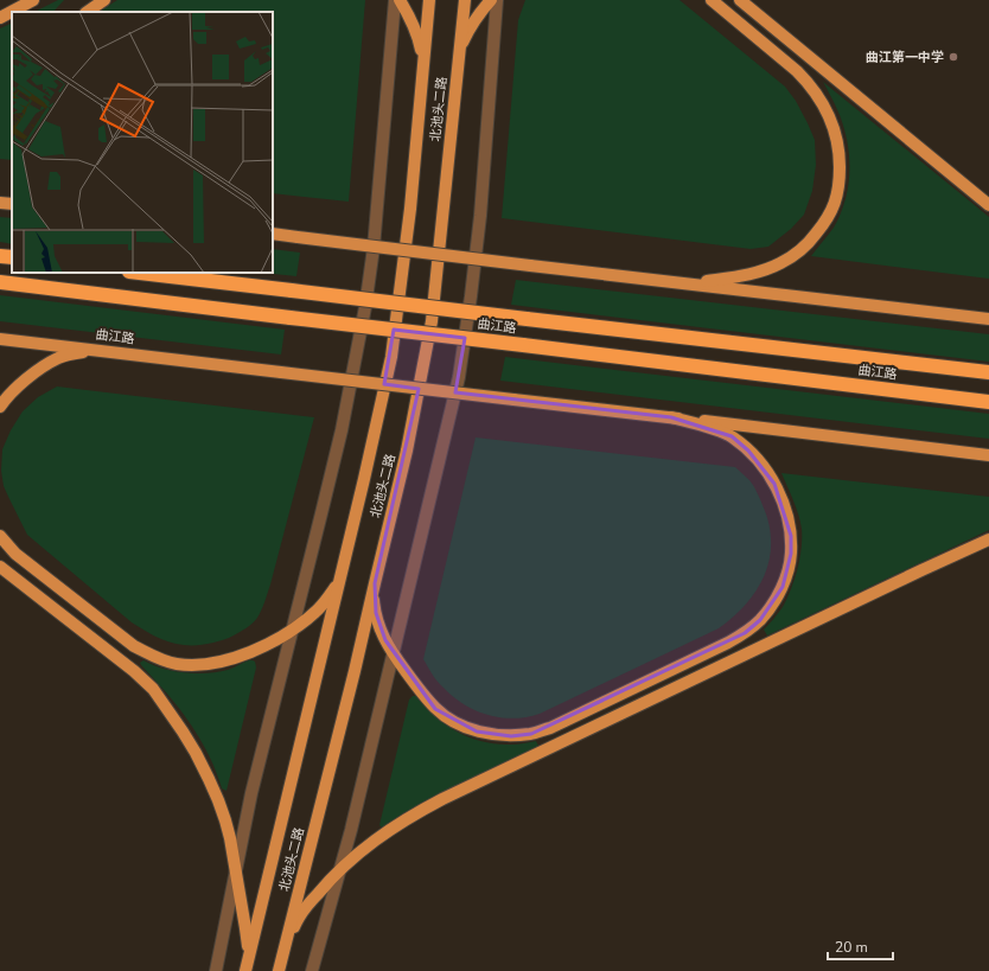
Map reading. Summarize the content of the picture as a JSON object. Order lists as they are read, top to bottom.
{
  "streets": {
    "highway": ["曲江路"],
    "main road": ["北池头二路"]
  },
  "places": ["曲江第一中学"],
  "scale_bar": "20 m"
}
